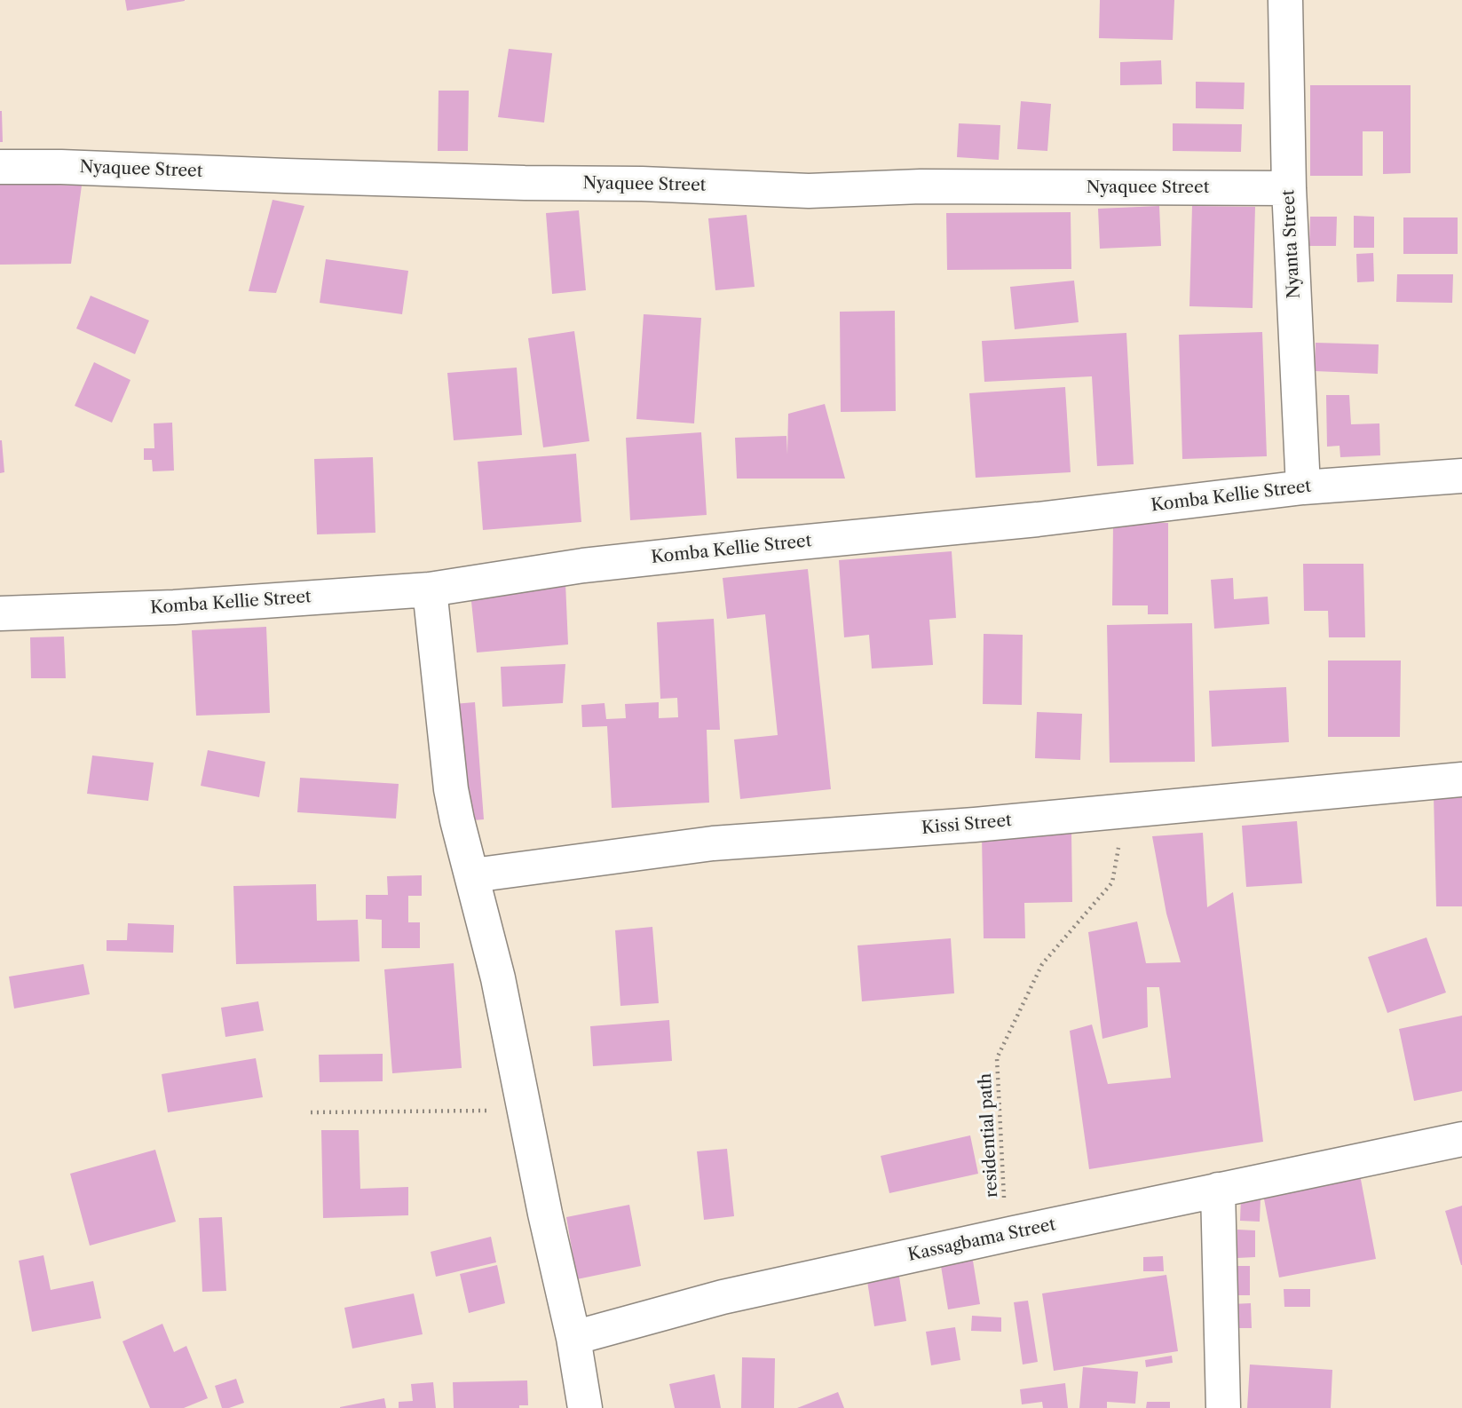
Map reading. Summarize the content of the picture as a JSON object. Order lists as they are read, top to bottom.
{
  "streets": {
    "street": [
      "Nyaquee Street",
      "Nyanta Street",
      "Komba Kellie Street",
      "Kissi Street",
      "Kassagbama Street"
    ],
    "path": ["residential path"]
  },
  "crossings": [
    ["Nyaquee Street", "Nyanta Street"],
    ["Nyanta Street", "Komba Kellie Street"],
    ["Kissi Street", "residential path"],
    ["residential path", "Kassagbama Street"]
  ]
}
